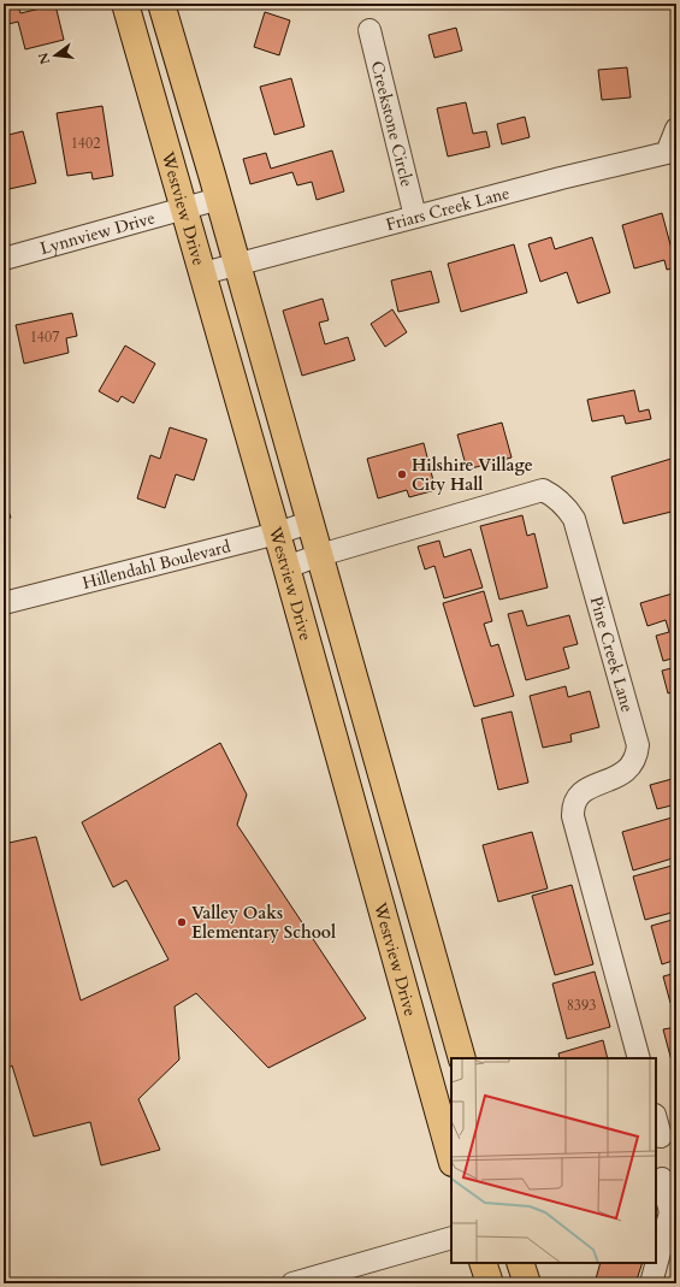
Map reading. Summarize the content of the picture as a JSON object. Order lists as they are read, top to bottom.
{
  "streets": {
    "main road": ["Westview Drive"],
    "street": [
      "Creekstone Circle",
      "Friars Creek Lane",
      "Lynnview Drive",
      "Hillendahl Boulevard",
      "Pine Creek Lane"
    ]
  },
  "crossings": [
    ["Creekstone Circle", "Friars Creek Lane"],
    ["Westview Drive", "Friars Creek Lane"],
    ["Westview Drive", "Lynnview Drive"],
    ["Westview Drive", "Hillendahl Boulevard"],
    ["Westview Drive", "Pine Creek Lane"]
  ],
  "places": ["Hilshire Village City Hall", "Valley Oaks Elementary School"],
  "house_numbers": ["1402", "1407", "8393"],
  "north": "left"
}
